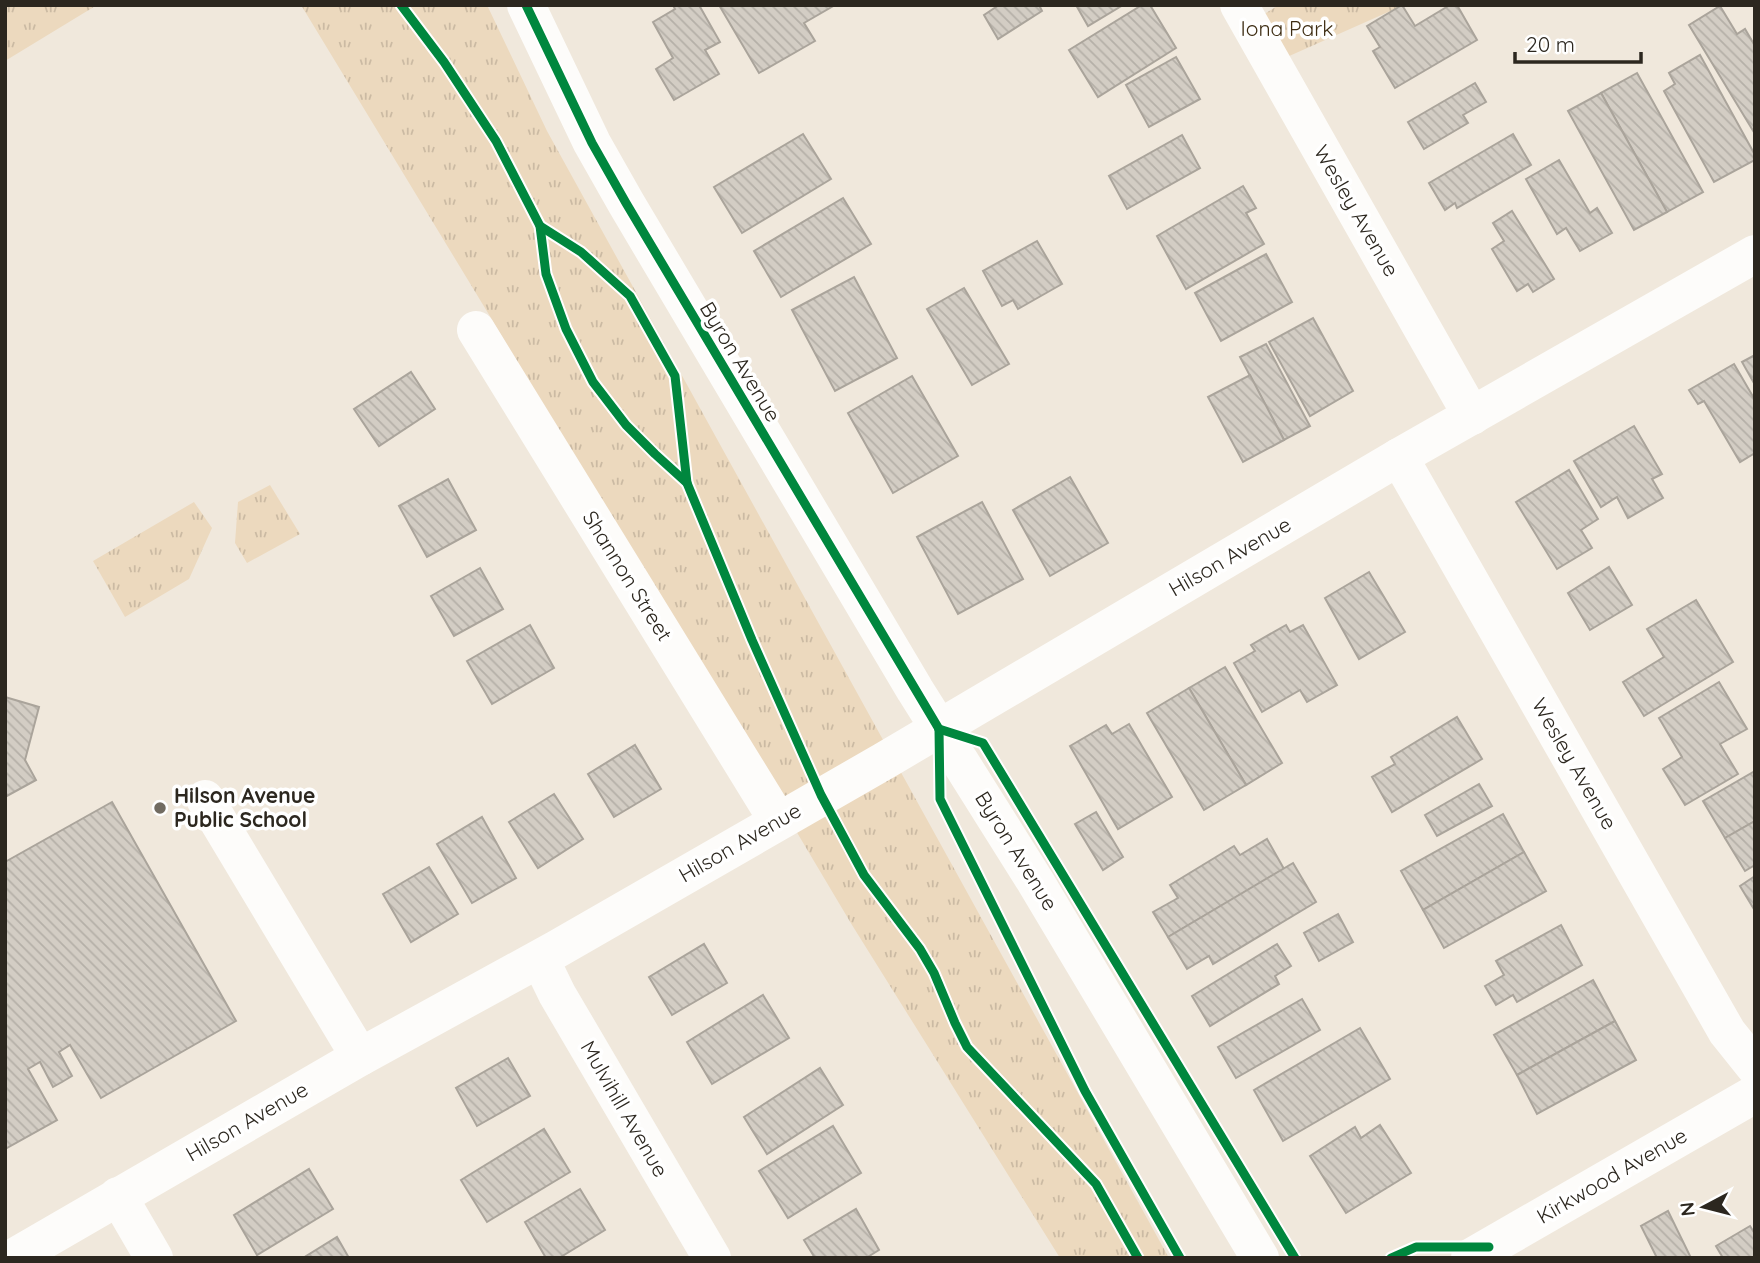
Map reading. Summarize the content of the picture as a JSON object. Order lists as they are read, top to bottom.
{
  "streets": {
    "street": [
      "Wesley Avenue",
      "Byron Avenue",
      "Hilson Avenue",
      "Shannon Street",
      "Mulvihill Avenue",
      "Kirkwood Avenue"
    ]
  },
  "crossings": [
    ["Wesley Avenue", "Hilson Avenue"],
    ["Byron Avenue", "Hilson Avenue"],
    ["Hilson Avenue", "Shannon Street"],
    ["Hilson Avenue", "Mulvihill Avenue"]
  ],
  "parks": ["Iona Park"],
  "places": ["Hilson Avenue Public School"],
  "scale_bar": "20 m",
  "north": "left"
}
